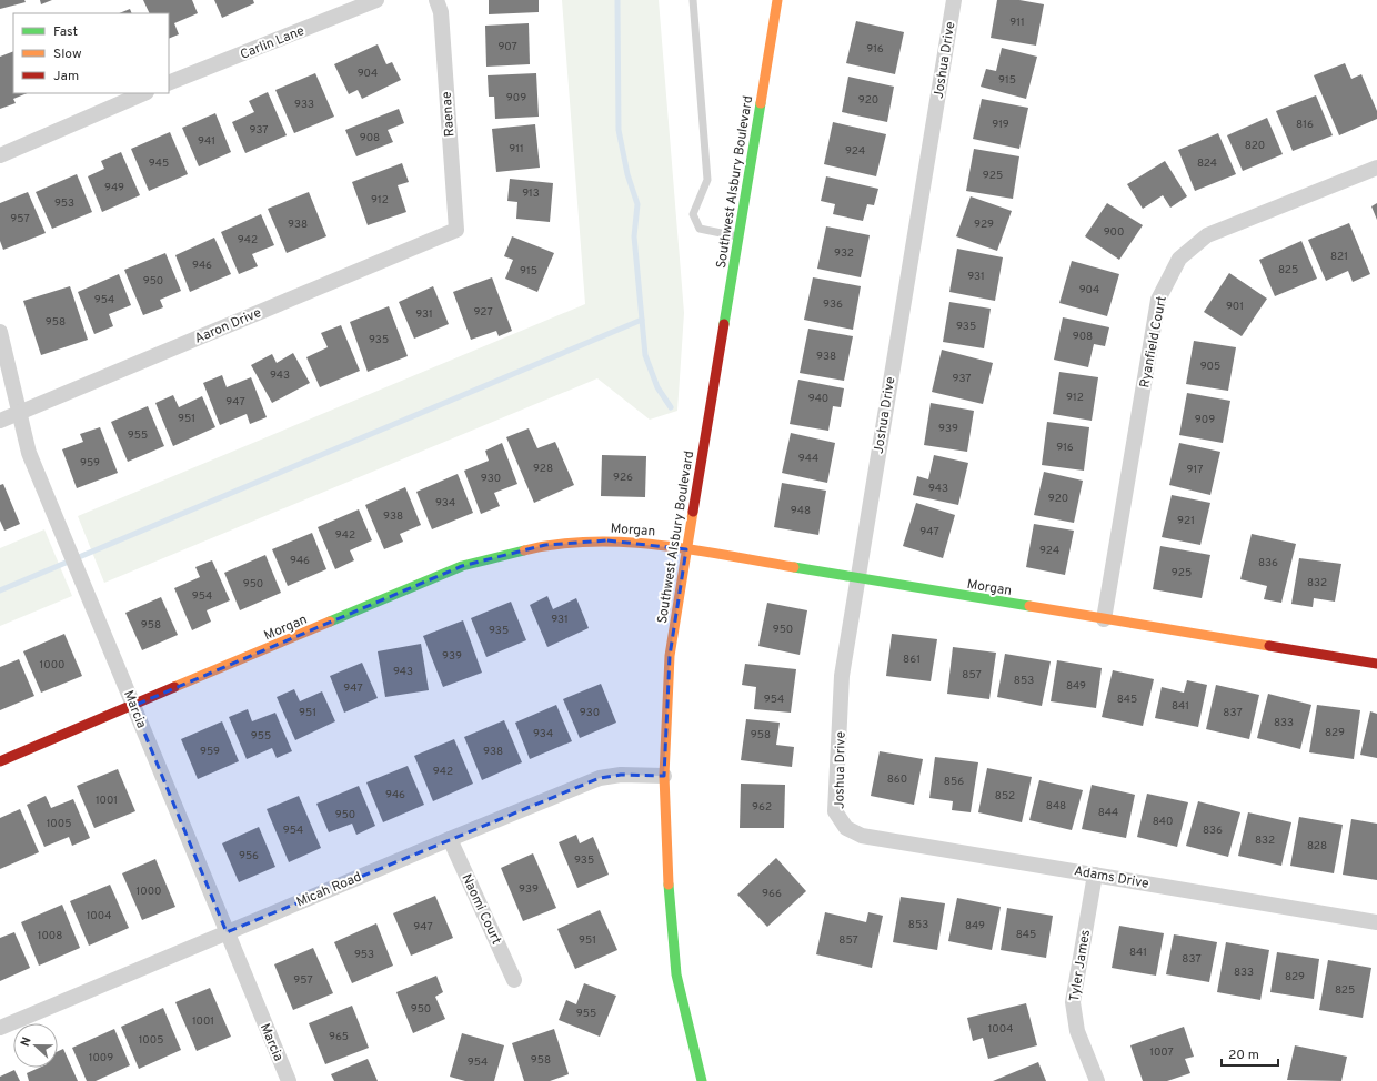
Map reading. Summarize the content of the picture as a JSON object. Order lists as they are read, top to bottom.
{
  "streets": {
    "street": [
      "Carlin Lane",
      "Joshua Drive",
      "Raenae",
      "Southwest Alsbury Boulevard",
      "Aaron Drive",
      "Ryanfield Court",
      "Morgan",
      "Marcia",
      "Adams Drive",
      "Micah Road",
      "Naomi Court",
      "Tyler James"
    ]
  },
  "crossings": [
    ["Joshua Drive", "Morgan"],
    ["Joshua Drive", "Adams Drive"],
    ["Raenae", "Aaron Drive"],
    ["Southwest Alsbury Boulevard", "Morgan"],
    ["Southwest Alsbury Boulevard", "Micah Road"],
    ["Aaron Drive", "Marcia"],
    ["Ryanfield Court", "Morgan"],
    ["Morgan", "Marcia"],
    ["Marcia", "Micah Road"],
    ["Adams Drive", "Tyler James"],
    ["Micah Road", "Naomi Court"]
  ],
  "house_numbers": [
    "911",
    "907",
    "916",
    "904",
    "915",
    "909",
    "920",
    "933",
    "919",
    "816",
    "937",
    "908",
    "941",
    "820",
    "911",
    "924",
    "945",
    "824",
    "925",
    "949",
    "913",
    "912",
    "953",
    "957",
    "938",
    "929",
    "900",
    "942",
    "932",
    "821",
    "946",
    "825",
    "915",
    "931",
    "950",
    "904",
    "954",
    "936",
    "901",
    "927",
    "931",
    "958",
    "935",
    "908",
    "935",
    "938",
    "905",
    "943",
    "937",
    "912",
    "940",
    "947",
    "951",
    "909",
    "939",
    "955",
    "916",
    "944",
    "959",
    "928",
    "917",
    "926",
    "930",
    "943",
    "920",
    "934",
    "948",
    "938",
    "921",
    "947",
    "942",
    "924",
    "946",
    "836",
    "925",
    "832",
    "950",
    "954",
    "931",
    "958",
    "950",
    "935",
    "939",
    "861",
    "1000",
    "943",
    "857",
    "853",
    "849",
    "947",
    "954",
    "845",
    "841",
    "951",
    "930",
    "837",
    "833",
    "829",
    "934",
    "958",
    "955",
    "959",
    "938",
    "942",
    "860",
    "856",
    "946",
    "852",
    "1001",
    "848",
    "962",
    "844",
    "950",
    "840",
    "1005",
    "954",
    "836",
    "832",
    "828",
    "956",
    "935",
    "939",
    "1000",
    "966",
    "1004",
    "853",
    "849",
    "947",
    "845",
    "1008",
    "951",
    "857",
    "841",
    "953",
    "837",
    "833",
    "829",
    "957",
    "825",
    "950",
    "955",
    "1001",
    "1004",
    "965",
    "1005",
    "1007",
    "1009",
    "958",
    "954"
  ],
  "legend": ["Fast", "Slow", "Jam"],
  "scale_bar": "20 m",
  "north": "left"
}
